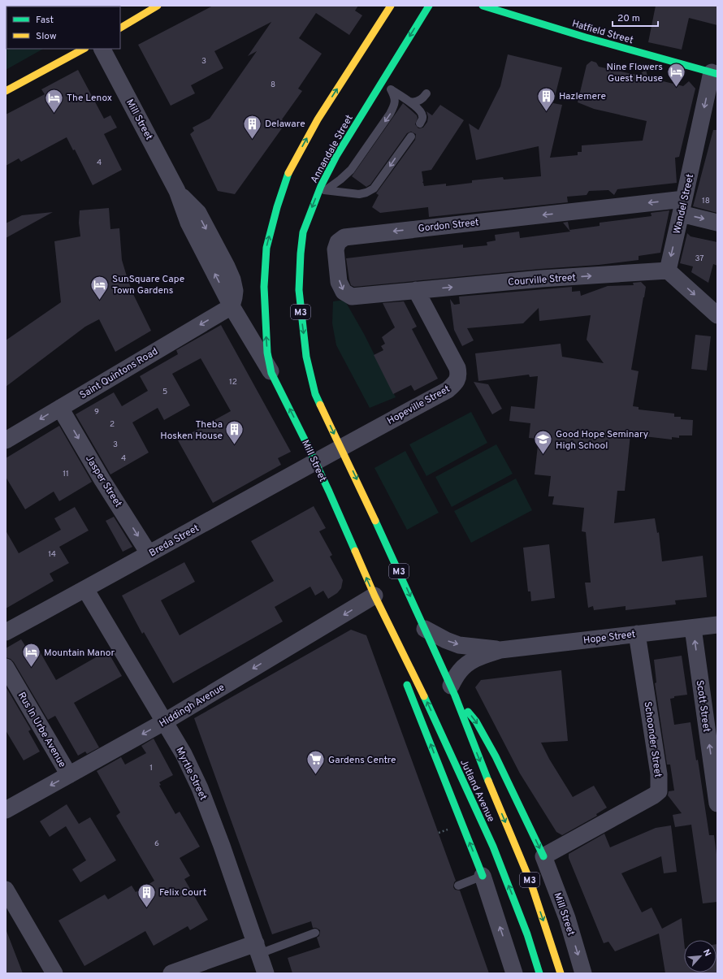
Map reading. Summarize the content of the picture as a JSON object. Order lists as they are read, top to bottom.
{
  "streets": {
    "main road": [
      "Hatfield Street",
      "Mill Street",
      "Annandale Street",
      "M3",
      "Jutland Avenue"
    ],
    "street": [
      "Wandel Street",
      "Gordon Street",
      "Courville Street",
      "Saint Quintons Road",
      "Hopeville Street",
      "Jasper Street",
      "Breda Street",
      "Hope Street",
      "Hiddingh Avenue",
      "Scott Street",
      "Rus In Urbe Avenue",
      "Schoonder Street",
      "Myrtle Street"
    ]
  },
  "crossings": [
    ["Hatfield Street", "Wandel Street"],
    ["Mill Street", "M3"],
    ["Mill Street", "Saint Quintons Road"],
    ["Mill Street", "Breda Street"],
    ["Mill Street", "Hiddingh Avenue"],
    ["Mill Street", "Schoonder Street"],
    ["Mill Street", "Jutland Avenue"],
    ["Annandale Street", "M3"],
    ["Annandale Street", "Hopeville Street"],
    ["Annandale Street", "Breda Street"],
    ["Wandel Street", "Gordon Street"],
    ["Wandel Street", "Courville Street"],
    ["Gordon Street", "Courville Street"],
    ["Gordon Street", "Hopeville Street"],
    ["Courville Street", "Hopeville Street"],
    ["M3", "Hopeville Street"],
    ["M3", "Breda Street"],
    ["M3", "Hope Street"],
    ["M3", "Jutland Avenue"],
    ["Saint Quintons Road", "Jasper Street"],
    ["Hopeville Street", "Breda Street"],
    ["Jasper Street", "Breda Street"],
    ["Breda Street", "Myrtle Street"],
    ["Hope Street", "Scott Street"],
    ["Hope Street", "Schoonder Street"],
    ["Hope Street", "Jutland Avenue"],
    ["Hiddingh Avenue", "Rus In Urbe Avenue"],
    ["Hiddingh Avenue", "Myrtle Street"]
  ],
  "one_way": [
    "Wandel Street",
    "Courville Street",
    "Saint Quintons Road",
    "Jasper Street",
    "Hiddingh Avenue",
    "Scott Street"
  ],
  "places": {
    "hotel": [
      "Nine Flowers Guest House",
      "The Lenox",
      "SunSquare Cape Town Gardens",
      "Mountain Manor"
    ],
    "building": [
      "Hazlemere",
      "Delaware",
      "Theba Hosken House",
      "Felix Court"
    ],
    "school or university": ["Good Hope Seminary High School"],
    "supermarket": ["Gardens Centre"]
  },
  "house_numbers": [
    "3",
    "8",
    "4",
    "18",
    "37",
    "12",
    "5",
    "9",
    "2",
    "3",
    "4",
    "11",
    "14",
    "1",
    "6"
  ],
  "legend": ["Fast", "Slow"],
  "scale_bar": "20 m",
  "north": "top right"
}
